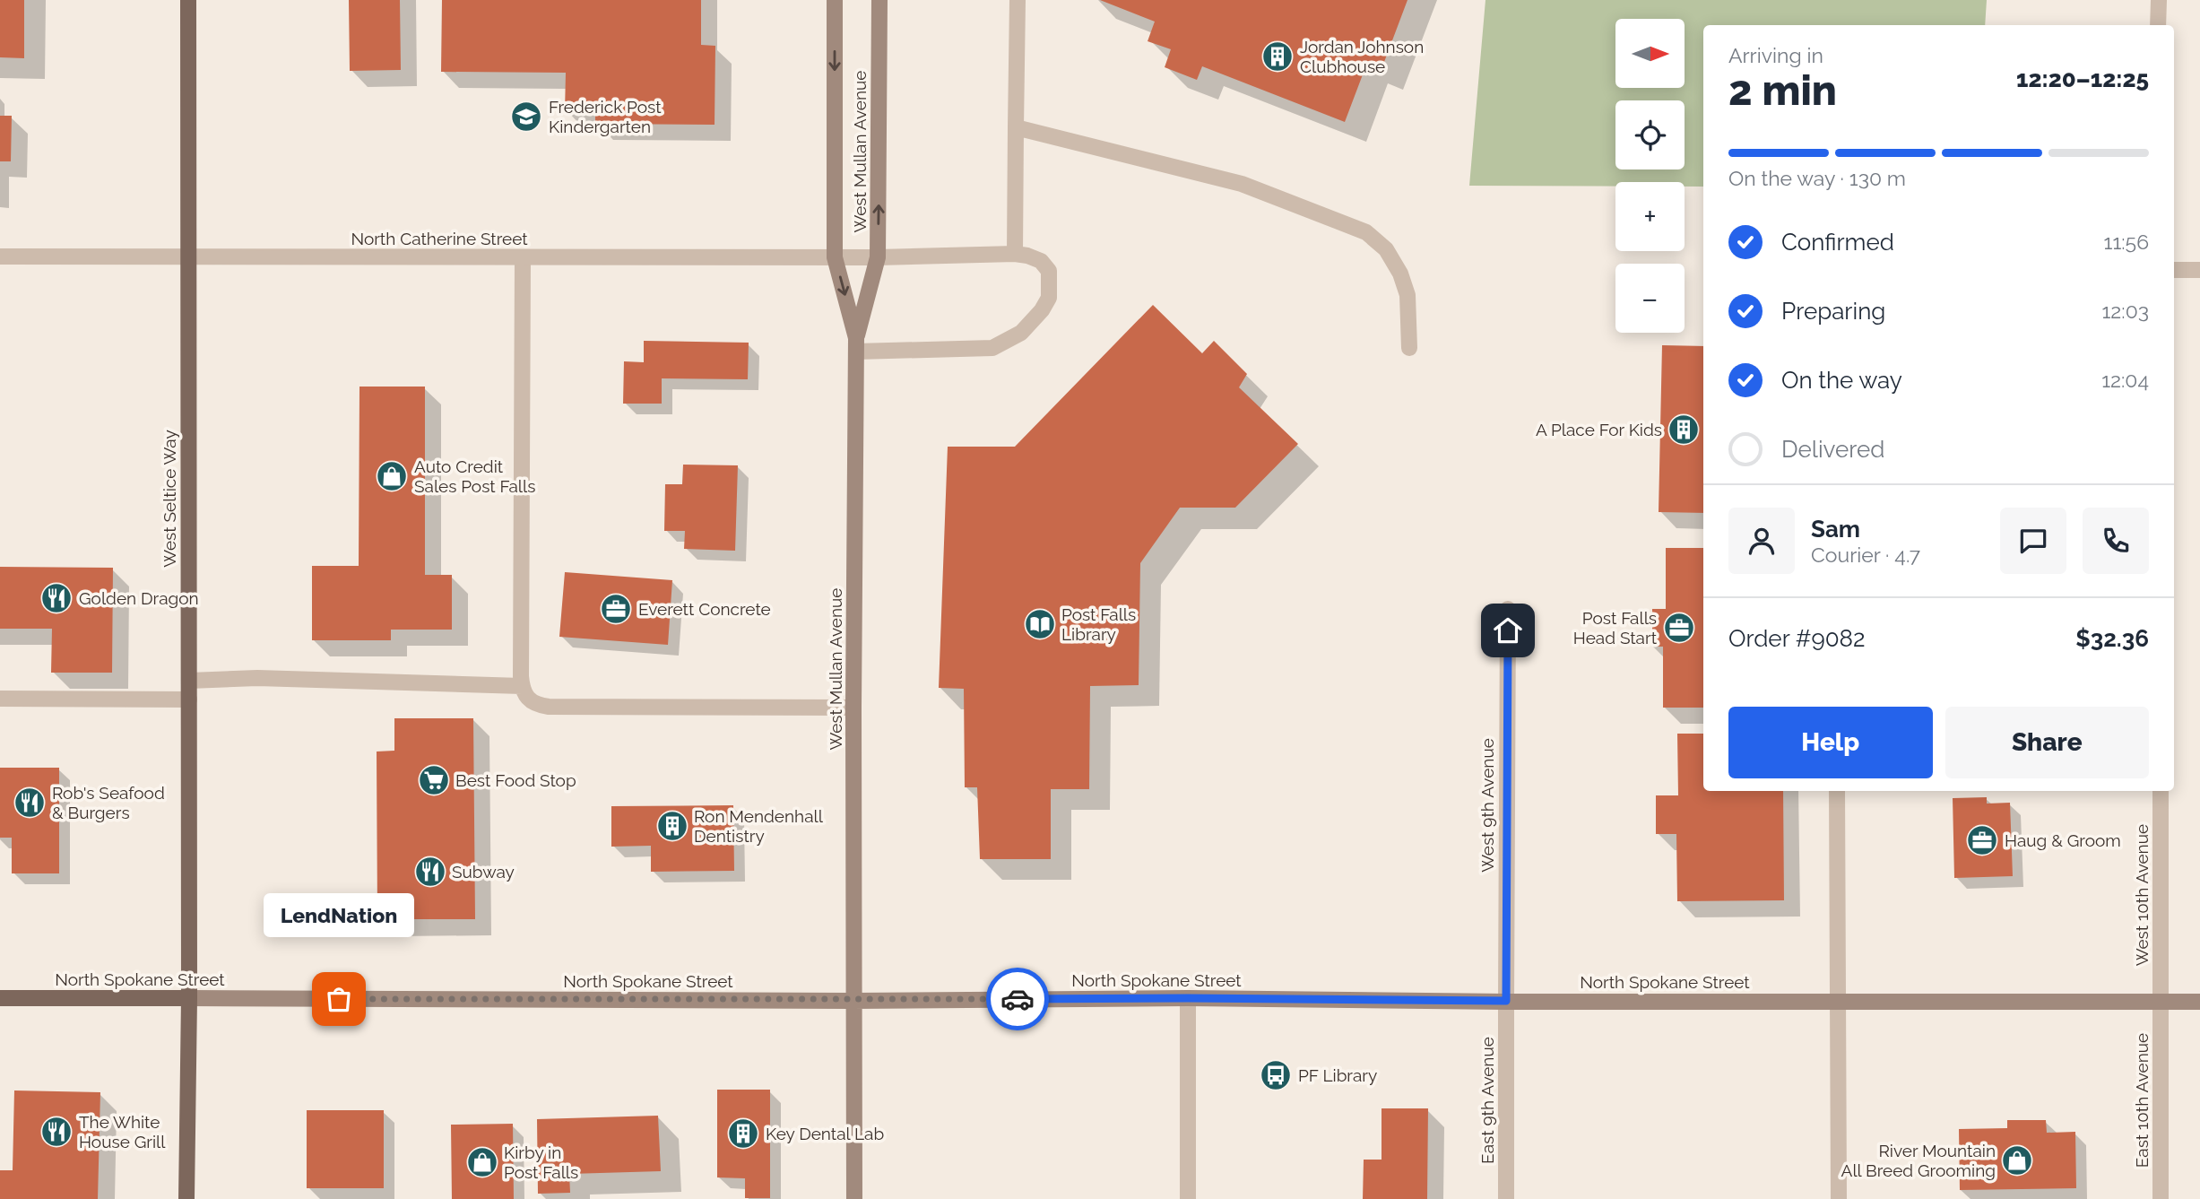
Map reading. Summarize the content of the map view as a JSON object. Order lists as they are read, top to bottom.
{
  "streets": {
    "main road": ["West Mullan Avenue", "West Seltice Way", "North Spokane Street"],
    "street": [
      "North Catherine Street",
      "West 9th Avenue",
      "West 10th Avenue",
      "East 9th Avenue",
      "East 10th Avenue"
    ]
  },
  "crossings": [
    ["West Mullan Avenue", "North Catherine Street"],
    ["West Mullan Avenue", "North Spokane Street"],
    ["North Catherine Street", "West Seltice Way"],
    ["West Seltice Way", "North Spokane Street"],
    ["West 9th Avenue", "North Spokane Street"],
    ["West 9th Avenue", "East 9th Avenue"],
    ["West 10th Avenue", "North Spokane Street"],
    ["West 10th Avenue", "East 10th Avenue"],
    ["North Spokane Street", "East 9th Avenue"],
    ["North Spokane Street", "East 10th Avenue"]
  ],
  "places": {
    "building": [
      "Jordan Johnson Clubhouse",
      "A Place For Kids",
      "Ron Mendenhall Dentistry",
      "Key Dental Lab"
    ],
    "school or university": ["Frederick Post Kindergarten"],
    "shop": ["Auto Credit Sales Post Falls", "River Mountain All Breed Grooming", "Kirby in Post Falls"],
    "restaurant": [
      "Golden Dragon",
      "Rob's Seafood & Burgers",
      "Subway",
      "The White House Grill"
    ],
    "office": ["Everett Concrete", "Post Falls Head Start", "Haug & Groom"],
    "library": ["Post Falls Library"],
    "supermarket": ["Best Food Stop"],
    "other": ["LendNation"],
    "bus stop": ["PF Library"]
  },
  "north": "right",
  "page": {
    "map_buttons": ["+", "−"],
    "heading": ["2 min", "Arriving in", "12:20–12:25"],
    "panel": [
      "Sam",
      "Courier · 4.7",
      "Order #9082",
      "$32.36"
    ],
    "bar": "On the way · 130 m",
    "list": [
      ["Confirmed", "11:56"],
      ["Preparing", "12:03"],
      ["On the way", "12:04"],
      "Delivered"
    ],
    "buttons": ["Help", "Share"],
    "bubble": "LendNation"
  }
}
